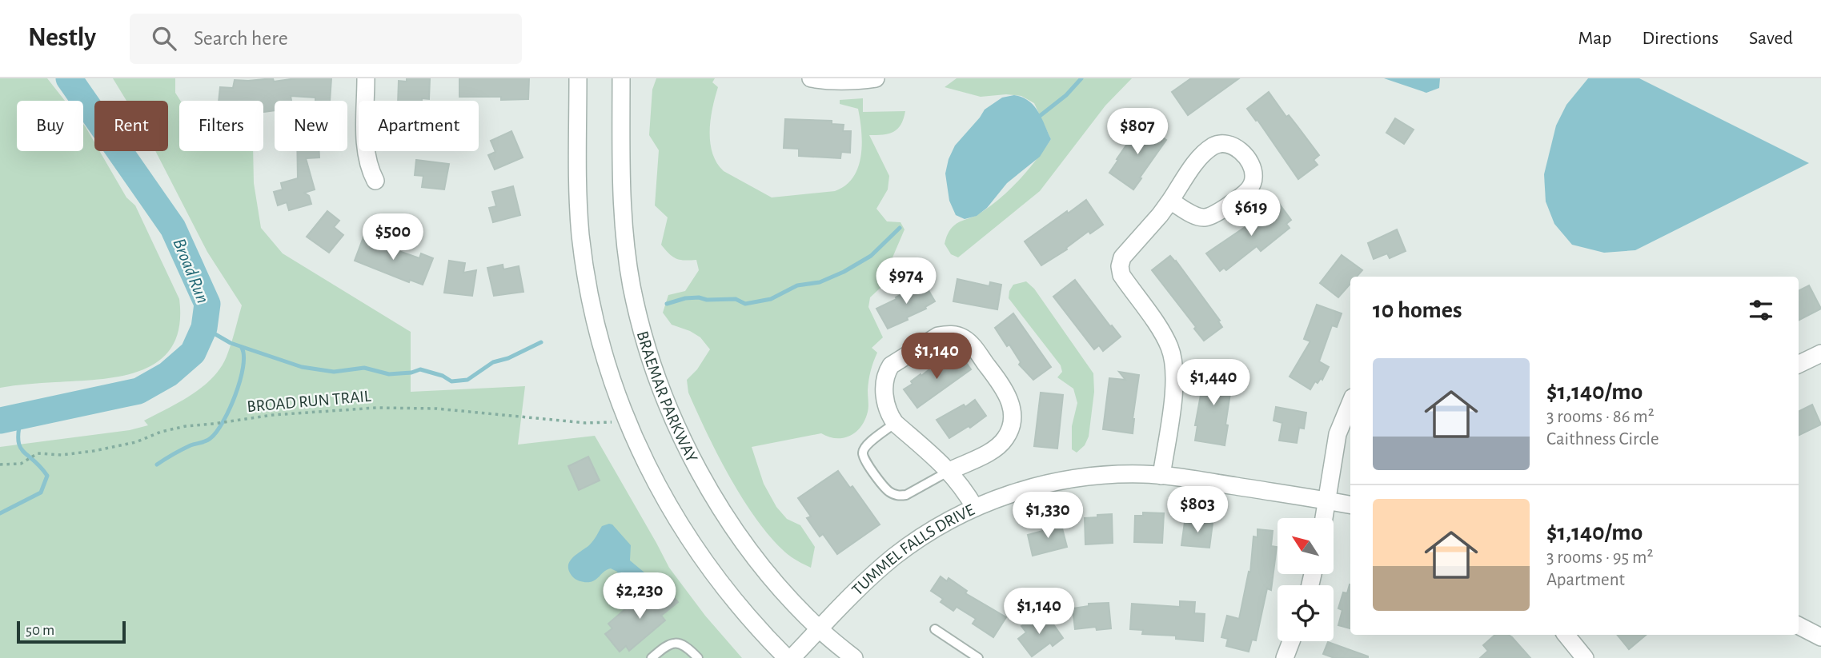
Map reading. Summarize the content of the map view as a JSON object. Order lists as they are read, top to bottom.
{
  "streets": {
    "street": ["BRAEMAR PARKWAY", "TUMMEL FALLS DRIVE"],
    "path": ["BROAD RUN TRAIL"]
  },
  "crossings": [
    ["BRAEMAR PARKWAY", "TUMMEL FALLS DRIVE"]
  ],
  "water": ["Broad Run"],
  "scale_bar": "50 m",
  "north": "top left",
  "page": {
    "header": "Nestly",
    "search": "Search here",
    "nav": ["Map", "Directions", "Saved"],
    "chip": [
      "Buy",
      "Rent",
      "Filters",
      "New",
      "Apartment"
    ],
    "price": [
      "$807",
      "$619",
      "$500",
      "$974",
      "$1,140",
      "$1,440",
      "$803",
      "$1,330",
      "$2,230",
      "$1,140"
    ],
    "heading": "10 homes",
    "list": [
      {
        "name": "$1,140/mo",
        "note": "3 rooms · 86 m² · Caithness Circle"
      },
      {
        "name": "$1,140/mo",
        "note": "3 rooms · 95 m² · Apartment"
      }
    ],
    "scale": "50 m"
  }
}
